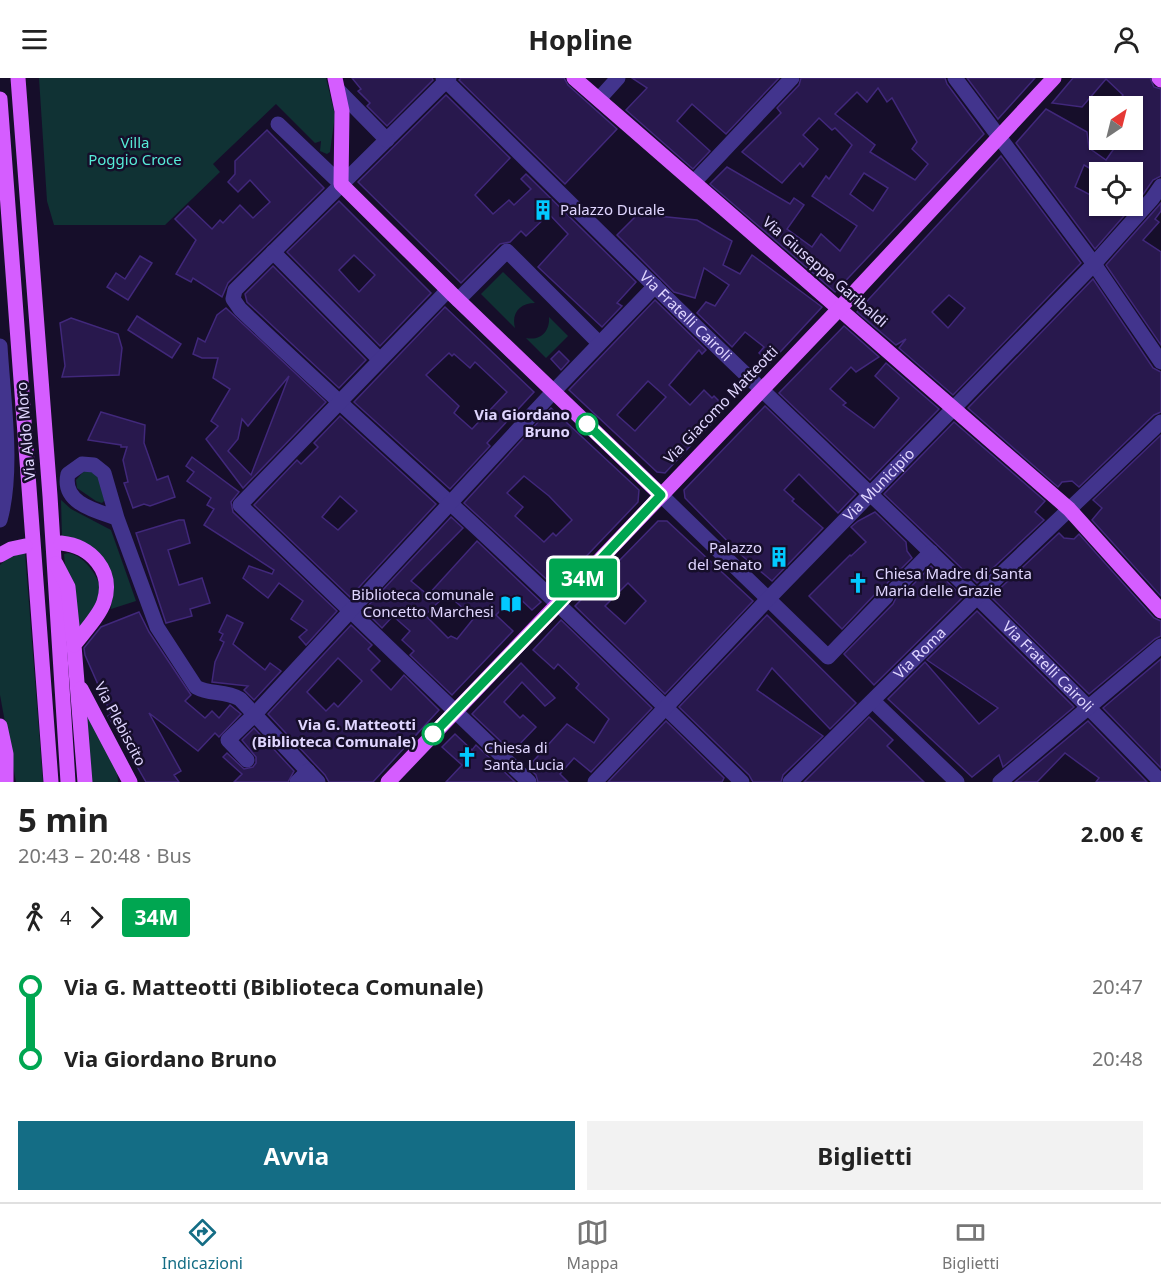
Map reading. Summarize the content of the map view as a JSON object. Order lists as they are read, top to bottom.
{
  "streets": {
    "main road": [
      "Via Giuseppe Garibaldi",
      "Via Giacomo Matteotti",
      "Via Aldo Moro",
      "Via Plebiscito"
    ],
    "street": ["Via Fratelli Cairoli", "Via Municipio", "Via Roma"]
  },
  "crossings": [
    ["Via Giuseppe Garibaldi", "Via Giacomo Matteotti"],
    ["Via Giuseppe Garibaldi", "Via Municipio"],
    ["Via Giuseppe Garibaldi", "Via Roma"],
    ["Via Fratelli Cairoli", "Via Giacomo Matteotti"],
    ["Via Fratelli Cairoli", "Via Municipio"],
    ["Via Fratelli Cairoli", "Via Roma"]
  ],
  "parks": ["Villa Poggio Croce"],
  "places": {
    "building": ["Palazzo Ducale", "Palazzo del Senato"],
    "other": ["Via Giordano Bruno", "Via G. Matteotti (Biblioteca Comunale)"],
    "church": ["Chiesa Madre di Santa Maria delle Grazie", "Chiesa di Santa Lucia"],
    "library": ["Biblioteca comunale Concetto Marchesi"]
  },
  "lines": ["bus line 34M"],
  "north": "top right",
  "page": {
    "header": "Hopline",
    "on_map": "34M",
    "heading": ["5 min", "20:43 – 20:48 · Bus", "2.00 €"],
    "legs": ["4", "34M"],
    "list": [
      {
        "name": "Via G. Matteotti (Biblioteca Comunale)",
        "value": "20:47"
      },
      {
        "name": "Via Giordano Bruno",
        "value": "20:48"
      }
    ],
    "buttons": ["Avvia", "Biglietti"],
    "tabs": ["Indicazioni", "Mappa", "Biglietti"]
  }
}
